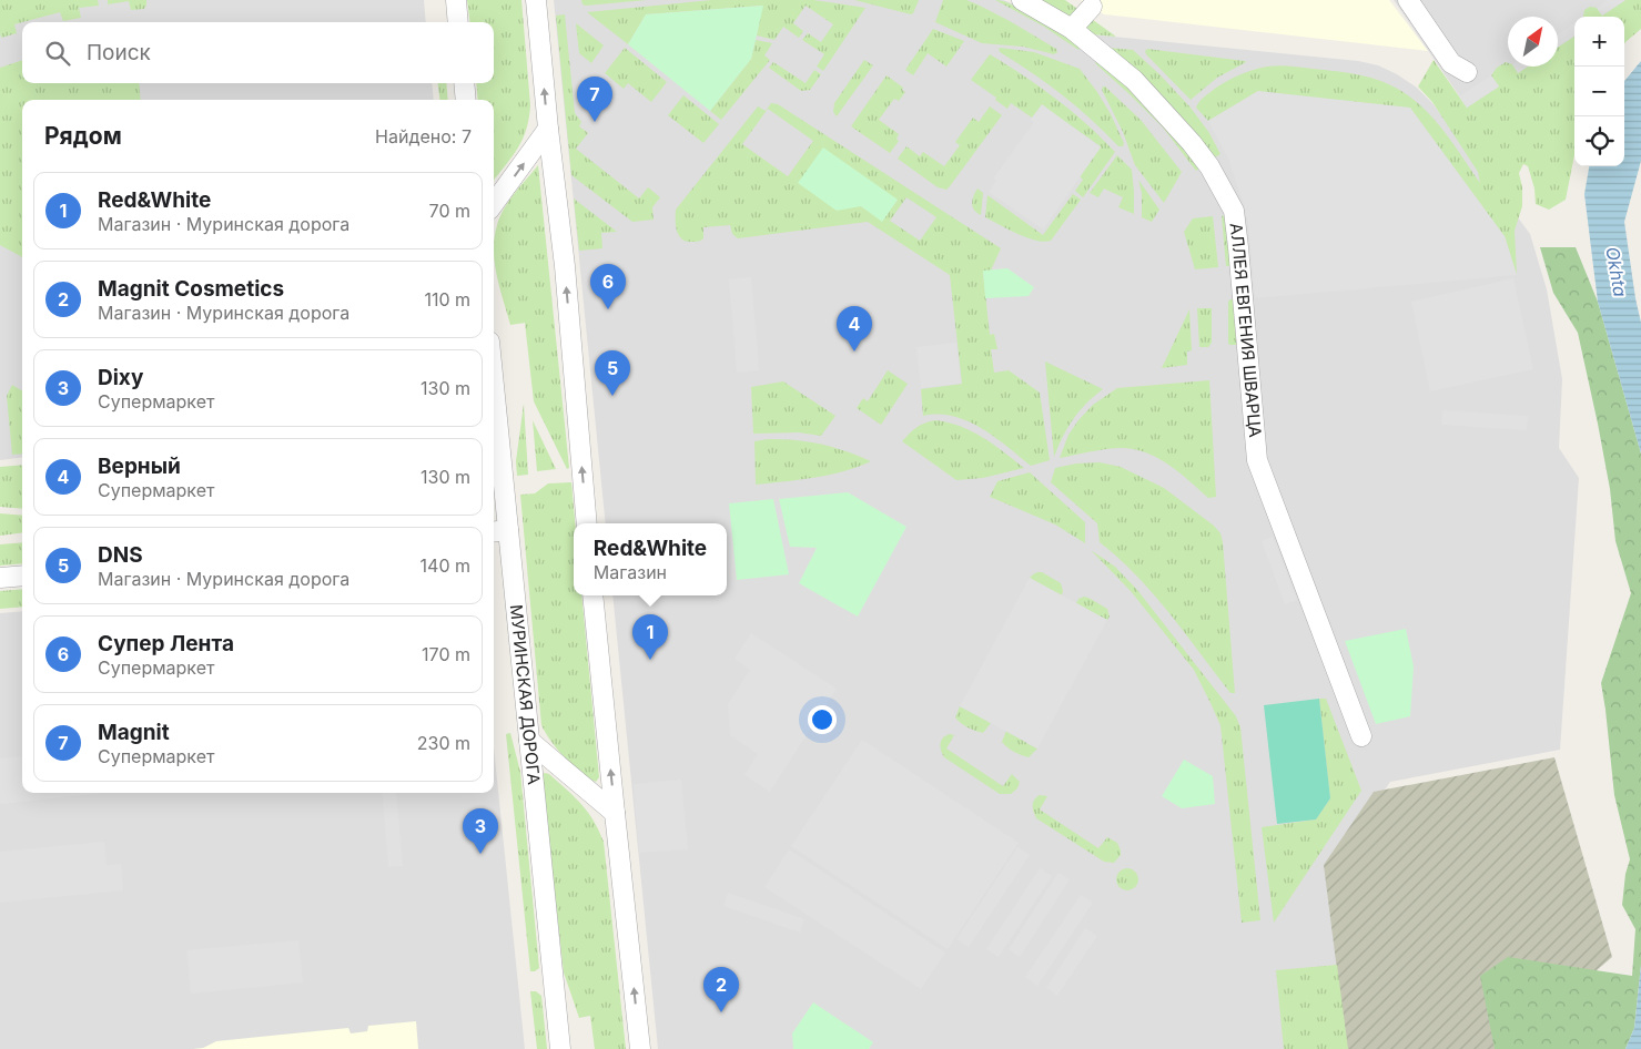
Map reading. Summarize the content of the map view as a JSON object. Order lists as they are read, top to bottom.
{
  "streets": {
    "street": ["АЛЛЕЯ ЕВГЕНИЯ ШВАРЦА", "МУРИНСКАЯ ДОРОГА"]
  },
  "water": ["Okhta"],
  "north": "top right",
  "page": {
    "map_buttons": ["+", "−"],
    "search": "Поиск",
    "pins": [
      "7",
      "6",
      "4",
      "5",
      "1",
      "3",
      "2"
    ],
    "heading": ["Рядом", "Найдено: 7"],
    "list": [
      {
        "mark": "1",
        "name": "Red&White",
        "note": "Магазин · Муринская дорога",
        "value": "70 m"
      },
      {
        "mark": "2",
        "name": "Magnit Cosmetics",
        "note": "Магазин · Муринская дорога",
        "value": "110 m"
      },
      {
        "mark": "3",
        "name": "Dixy",
        "note": "Супермаркет",
        "value": "130 m"
      },
      {
        "mark": "4",
        "name": "Верный",
        "note": "Супермаркет",
        "value": "130 m"
      },
      {
        "mark": "5",
        "name": "DNS",
        "note": "Магазин · Муринская дорога",
        "value": "140 m"
      },
      {
        "mark": "6",
        "name": "Супер Лента",
        "note": "Супермаркет",
        "value": "170 m"
      },
      {
        "mark": "7",
        "name": "Magnit",
        "note": "Супермаркет",
        "value": "230 m"
      }
    ],
    "popup": ["Red&White", "Магазин"]
  }
}
